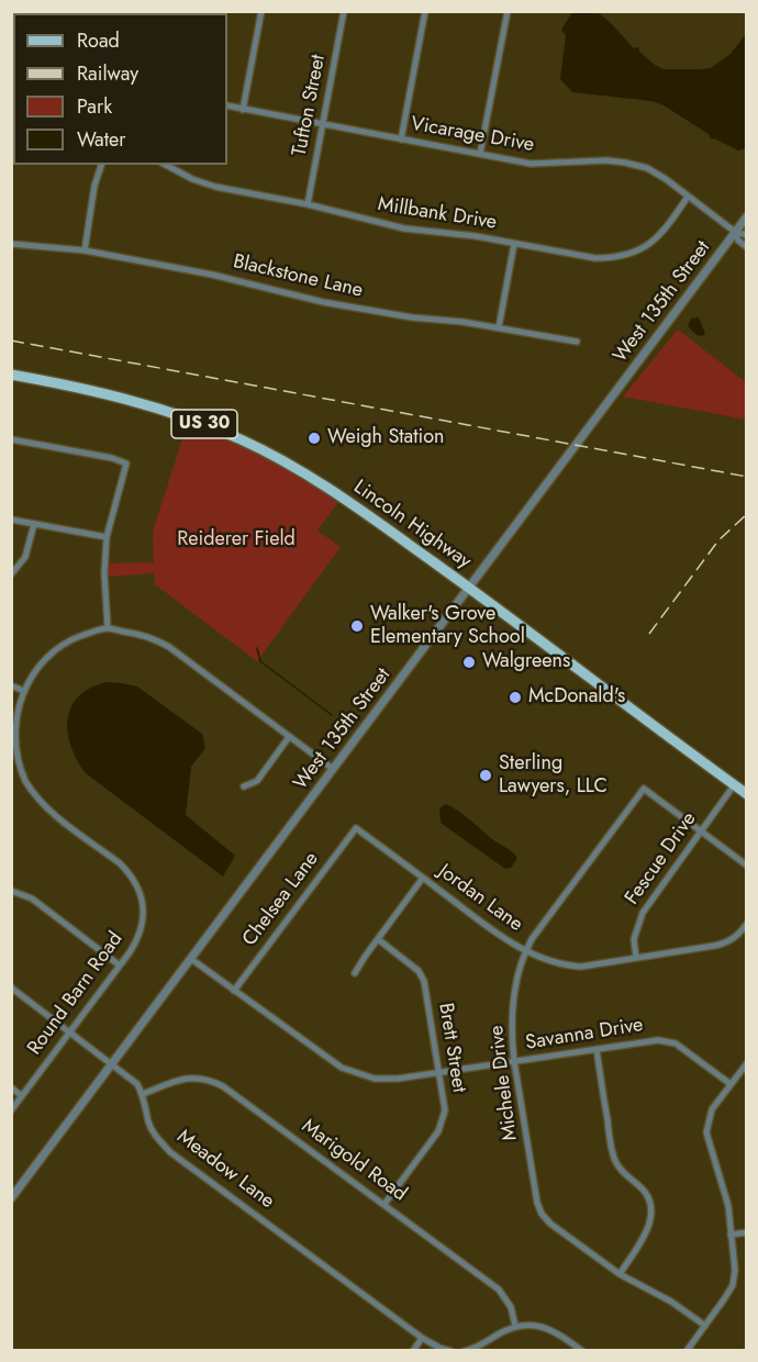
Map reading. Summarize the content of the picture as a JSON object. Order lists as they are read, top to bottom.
{
  "streets": {
    "main road": ["US 30", "Lincoln Highway"],
    "street": [
      "Tufton Street",
      "Vicarage Drive",
      "Millbank Drive",
      "Blackstone Lane",
      "West 135th Street",
      "Fescue Drive",
      "Jordan Lane",
      "Chelsea Lane",
      "Round Barn Road",
      "Savanna Drive",
      "Brett Street",
      "Michele Drive",
      "Marigold Road",
      "Meadow Lane"
    ]
  },
  "crossings": [
    ["Tufton Street", "Vicarage Drive"],
    ["Tufton Street", "Millbank Drive"],
    ["Vicarage Drive", "Millbank Drive"],
    ["Vicarage Drive", "West 135th Street"],
    ["West 135th Street", "Lincoln Highway"],
    ["West 135th Street", "Round Barn Road"],
    ["West 135th Street", "Savanna Drive"],
    ["Lincoln Highway", "Fescue Drive"],
    ["Fescue Drive", "Jordan Lane"],
    ["Fescue Drive", "Michele Drive"],
    ["Jordan Lane", "Chelsea Lane"],
    ["Jordan Lane", "Michele Drive"],
    ["Chelsea Lane", "Savanna Drive"],
    ["Savanna Drive", "Brett Street"],
    ["Savanna Drive", "Michele Drive"],
    ["Brett Street", "Marigold Road"],
    ["Marigold Road", "Meadow Lane"]
  ],
  "parks": ["Reiderer Field"],
  "places": [
    "Weigh Station",
    "Walker's Grove Elementary School",
    "Walgreens",
    "McDonald's",
    "Sterling Lawyers, LLC"
  ],
  "legend": [
    "Road",
    "Railway",
    "Park",
    "Water"
  ]
}
